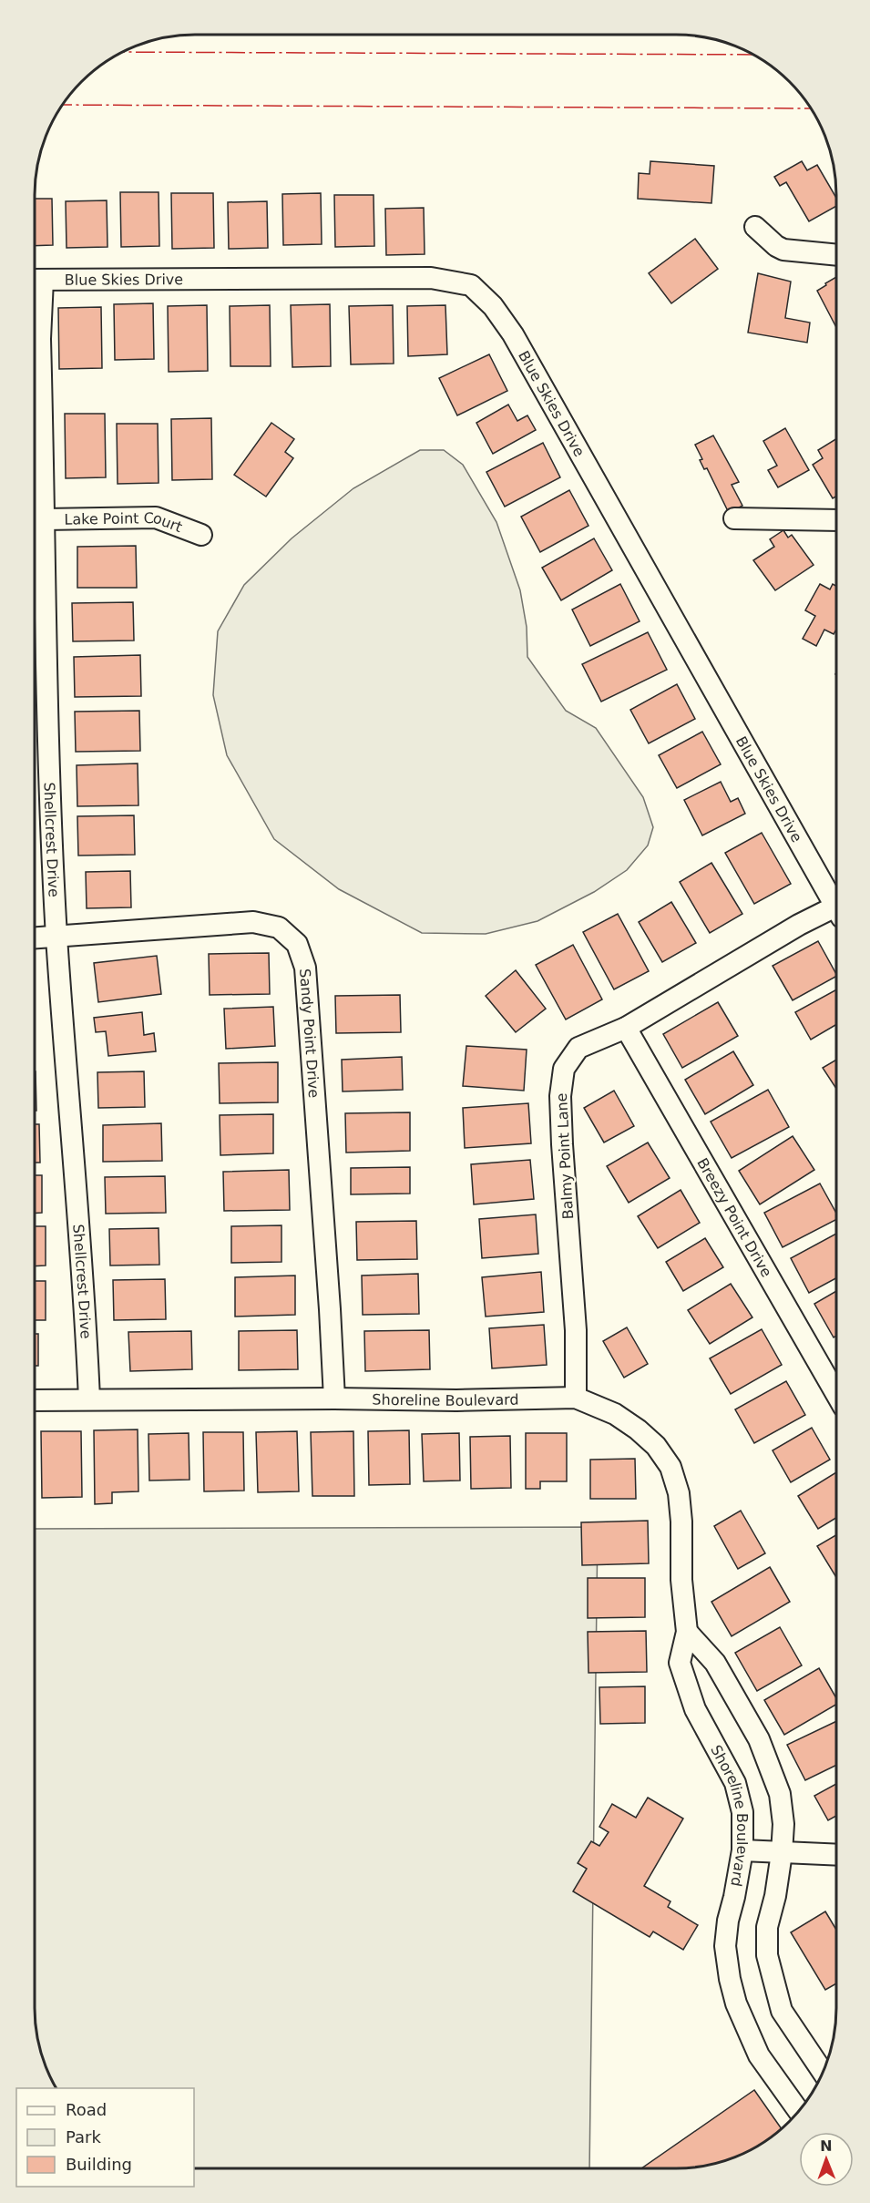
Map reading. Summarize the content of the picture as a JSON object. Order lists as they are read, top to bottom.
{
  "streets": {
    "street": [
      "Blue Skies Drive",
      "Lake Point Court",
      "Shellcrest Drive",
      "Sandy Point Drive",
      "Balmy Point Lane",
      "Breezy Point Drive",
      "Shoreline Boulevard"
    ]
  },
  "crossings": [
    ["Lake Point Court", "Shellcrest Drive"],
    ["Shellcrest Drive", "Sandy Point Drive"],
    ["Shellcrest Drive", "Shoreline Boulevard"],
    ["Sandy Point Drive", "Shoreline Boulevard"],
    ["Balmy Point Lane", "Breezy Point Drive"],
    ["Balmy Point Lane", "Shoreline Boulevard"]
  ],
  "legend": ["Road", "Park", "Building"],
  "north": "top"
}
